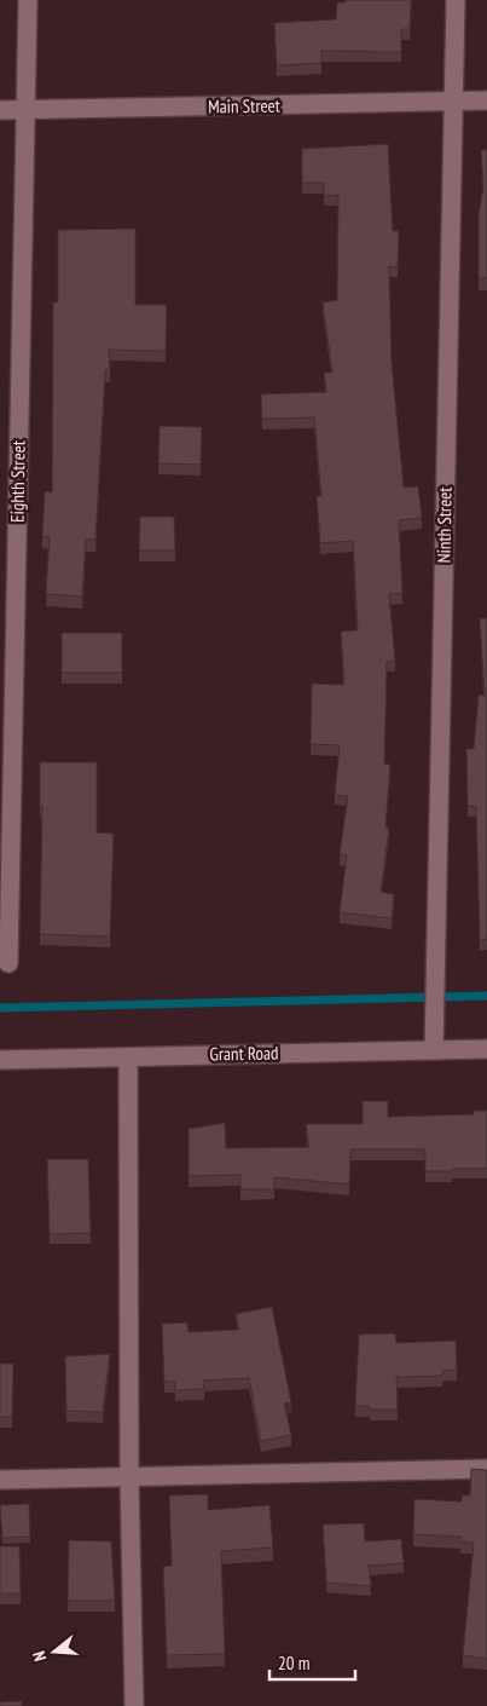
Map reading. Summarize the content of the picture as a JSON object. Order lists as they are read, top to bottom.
{
  "streets": {
    "street": [
      "Main Street",
      "Eighth Street",
      "Ninth Street",
      "Grant Road"
    ]
  },
  "crossings": [
    ["Main Street", "Eighth Street"],
    ["Main Street", "Ninth Street"],
    ["Ninth Street", "Grant Road"]
  ],
  "scale_bar": "20 m",
  "north": "left"
}
